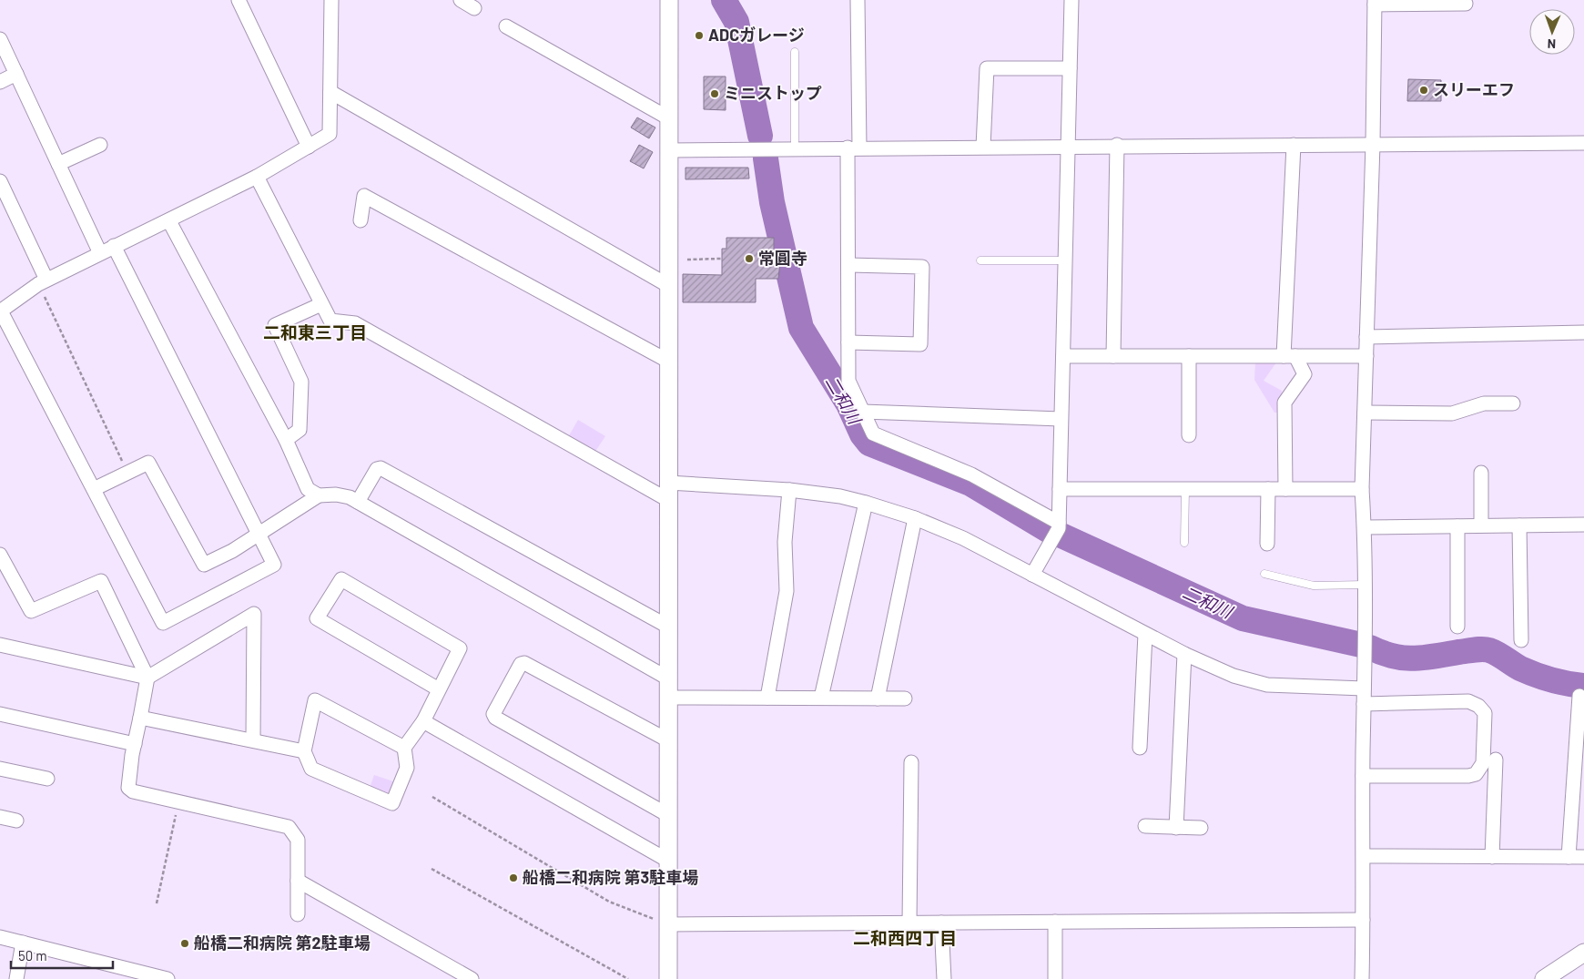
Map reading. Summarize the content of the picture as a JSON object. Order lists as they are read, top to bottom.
{
  "districts": ["二和東三丁目", "二和西四丁目"],
  "water": ["二和川"],
  "places": [
    "ADCガレージ",
    "スリーエフ",
    "ミニストップ",
    "常圓寺",
    "船橋二和病院 第3駐車場",
    "船橋二和病院 第2駐車場"
  ],
  "scale_bar": "50 m",
  "north": "bottom"
}
